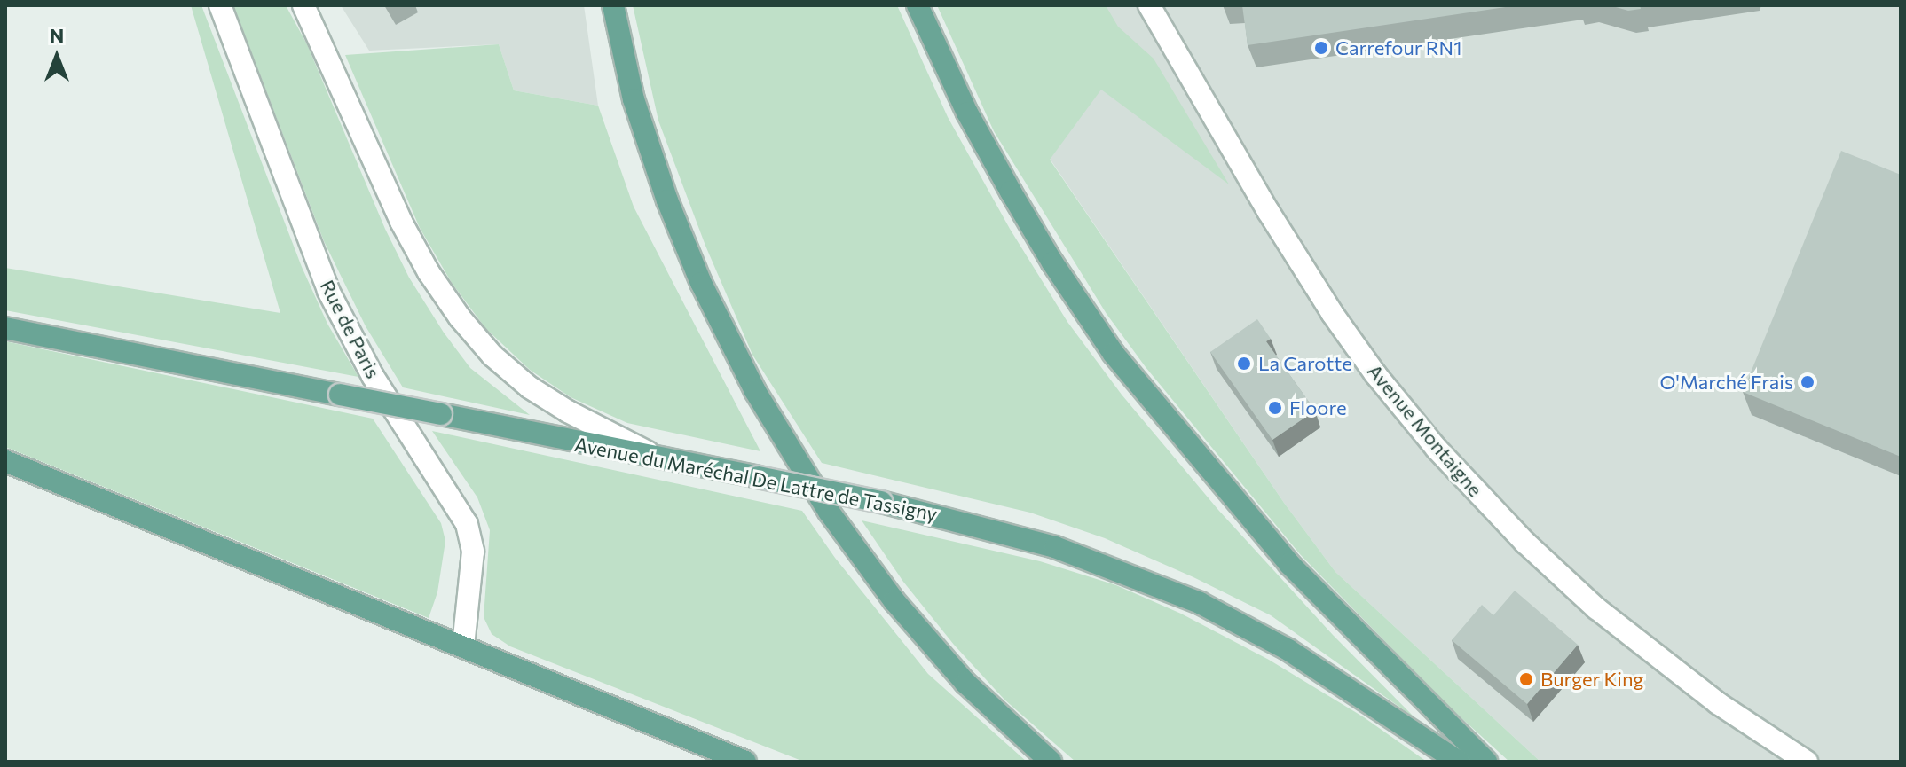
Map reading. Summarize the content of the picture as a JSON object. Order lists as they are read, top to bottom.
{
  "streets": {
    "main road": ["Avenue du Maréchal De Lattre de Tassigny"],
    "street": ["Rue de Paris", "Avenue Montaigne"]
  },
  "places": [
    "Carrefour RN1",
    "La Carotte",
    "O'Marché Frais",
    "Floore",
    "Burger King"
  ],
  "north": "top"
}
